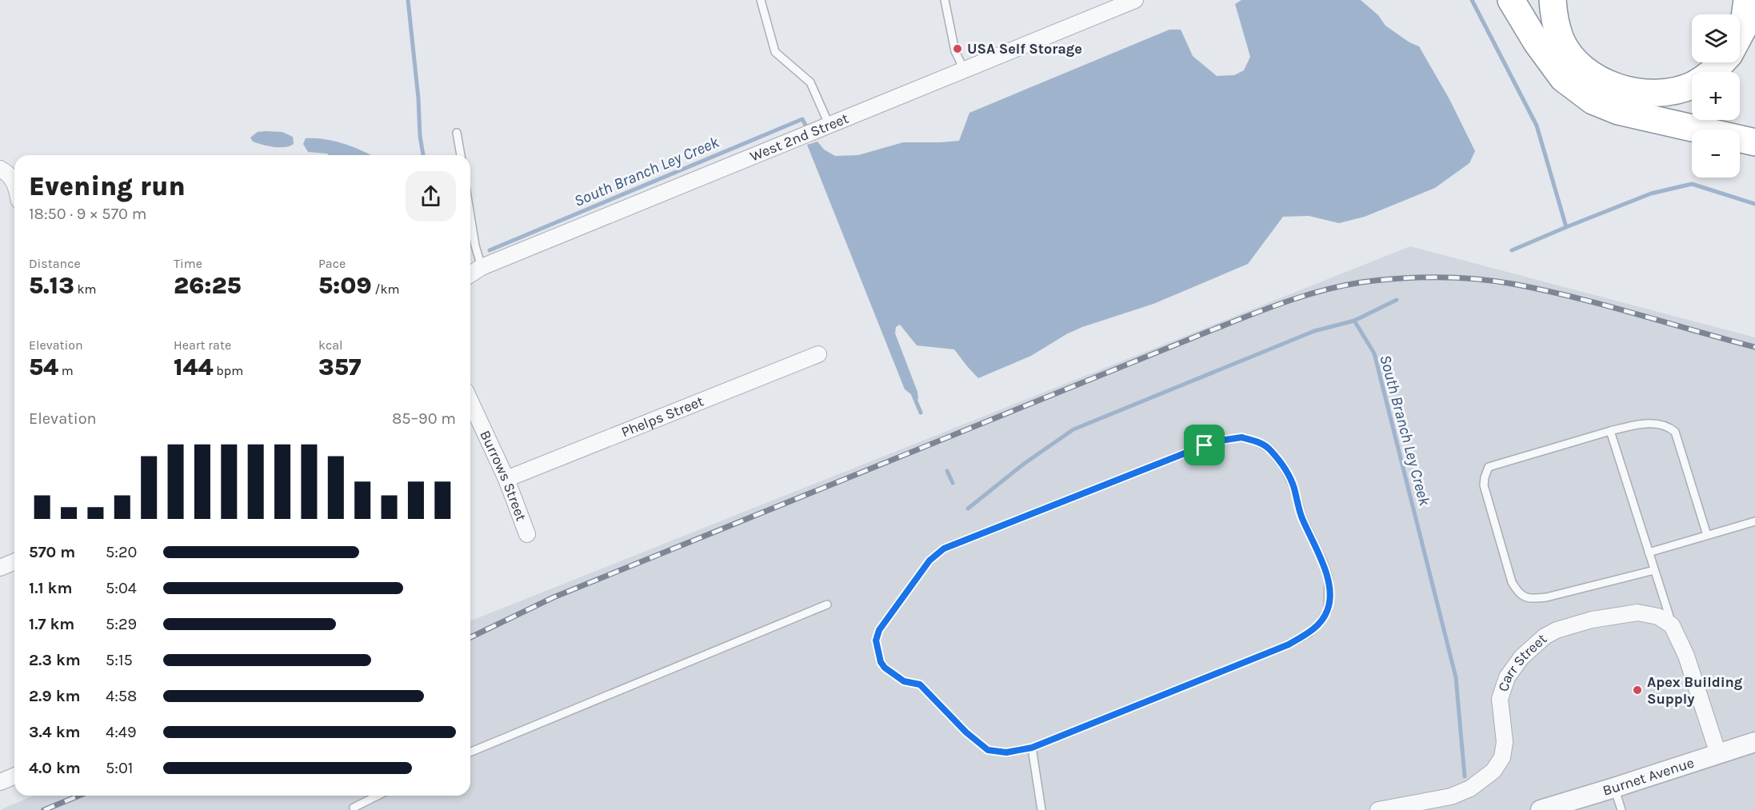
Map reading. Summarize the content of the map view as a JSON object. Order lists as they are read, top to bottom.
{
  "streets": {
    "street": [
      "West 2nd Street",
      "Phelps Street",
      "Burrows Street",
      "Carr Street",
      "Burnet Avenue"
    ]
  },
  "crossings": [
    ["Phelps Street", "Burrows Street"]
  ],
  "water": ["South Branch Ley Creek"],
  "places": ["USA Self Storage", "Apex Building Supply"],
  "page": {
    "map_buttons": ["+", "−"],
    "heading": ["Evening run", "18:50 · 9 × 570 m"],
    "stats": [
      ["Distance", "5.13 km"],
      ["Time", "26:25"],
      ["Pace", "5:09 /km"],
      ["Elevation", "54 m"],
      ["Heart rate", "144 bpm"],
      ["kcal", "357"]
    ],
    "chart": ["Elevation", "85–90 m"],
    "list": [
      {
        "name": "570 m",
        "note": "5:20"
      },
      {
        "name": "1.1 km",
        "note": "5:04"
      },
      {
        "name": "1.7 km",
        "note": "5:29"
      },
      {
        "name": "2.3 km",
        "note": "5:15"
      },
      {
        "name": "2.9 km",
        "note": "4:58"
      },
      {
        "name": "3.4 km",
        "note": "4:49"
      },
      {
        "name": "4.0 km",
        "note": "5:01"
      }
    ]
  }
}
